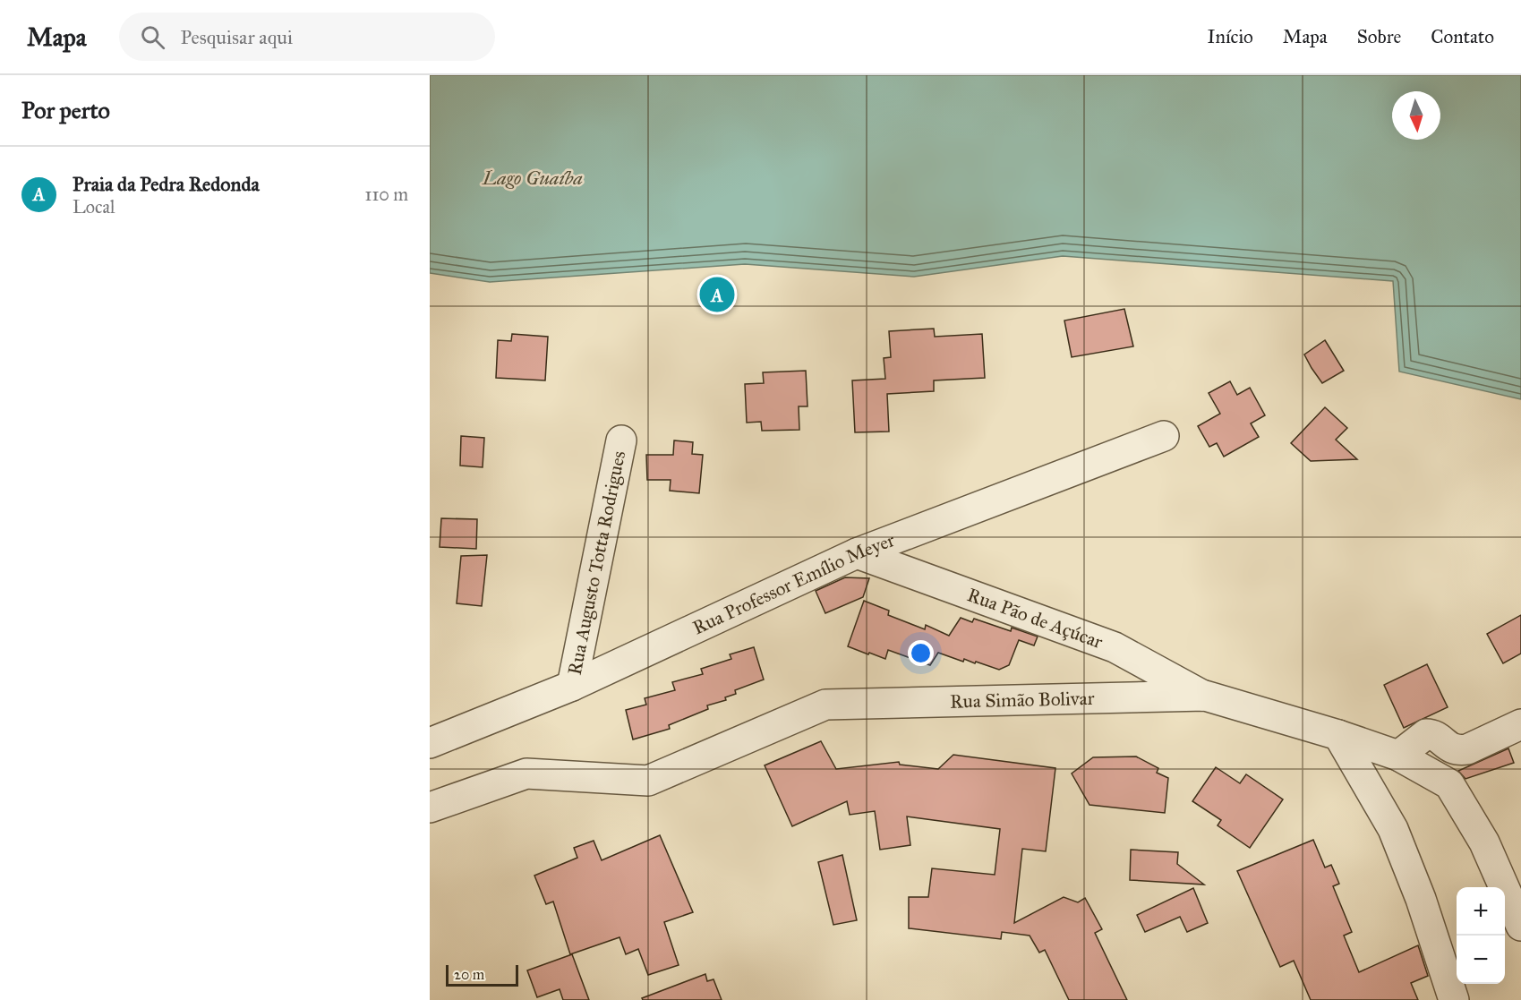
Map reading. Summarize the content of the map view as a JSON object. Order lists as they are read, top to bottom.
{
  "streets": {
    "street": [
      "Rua Augusto Totta Rodrigues",
      "Rua Professor Emílio Meyer",
      "Rua Pão de Açúcar",
      "Rua Simão Bolivar"
    ]
  },
  "crossings": [
    ["Rua Augusto Totta Rodrigues", "Rua Professor Emílio Meyer"],
    ["Rua Professor Emílio Meyer", "Rua Pão de Açúcar"],
    ["Rua Pão de Açúcar", "Rua Simão Bolivar"]
  ],
  "water": ["Lago Guaíba"],
  "scale_bar": "20 m",
  "north": "bottom",
  "page": {
    "header": "Mapa",
    "search": "Pesquisar aqui",
    "nav": [
      "Início",
      "Mapa",
      "Sobre",
      "Contato"
    ],
    "heading": "Por perto",
    "list": [
      {
        "mark": "A",
        "name": "Praia da Pedra Redonda",
        "note": "Local",
        "value": "110 m"
      }
    ],
    "pins": "A",
    "map_buttons": ["+", "−"],
    "scale": "20 m"
  }
}
